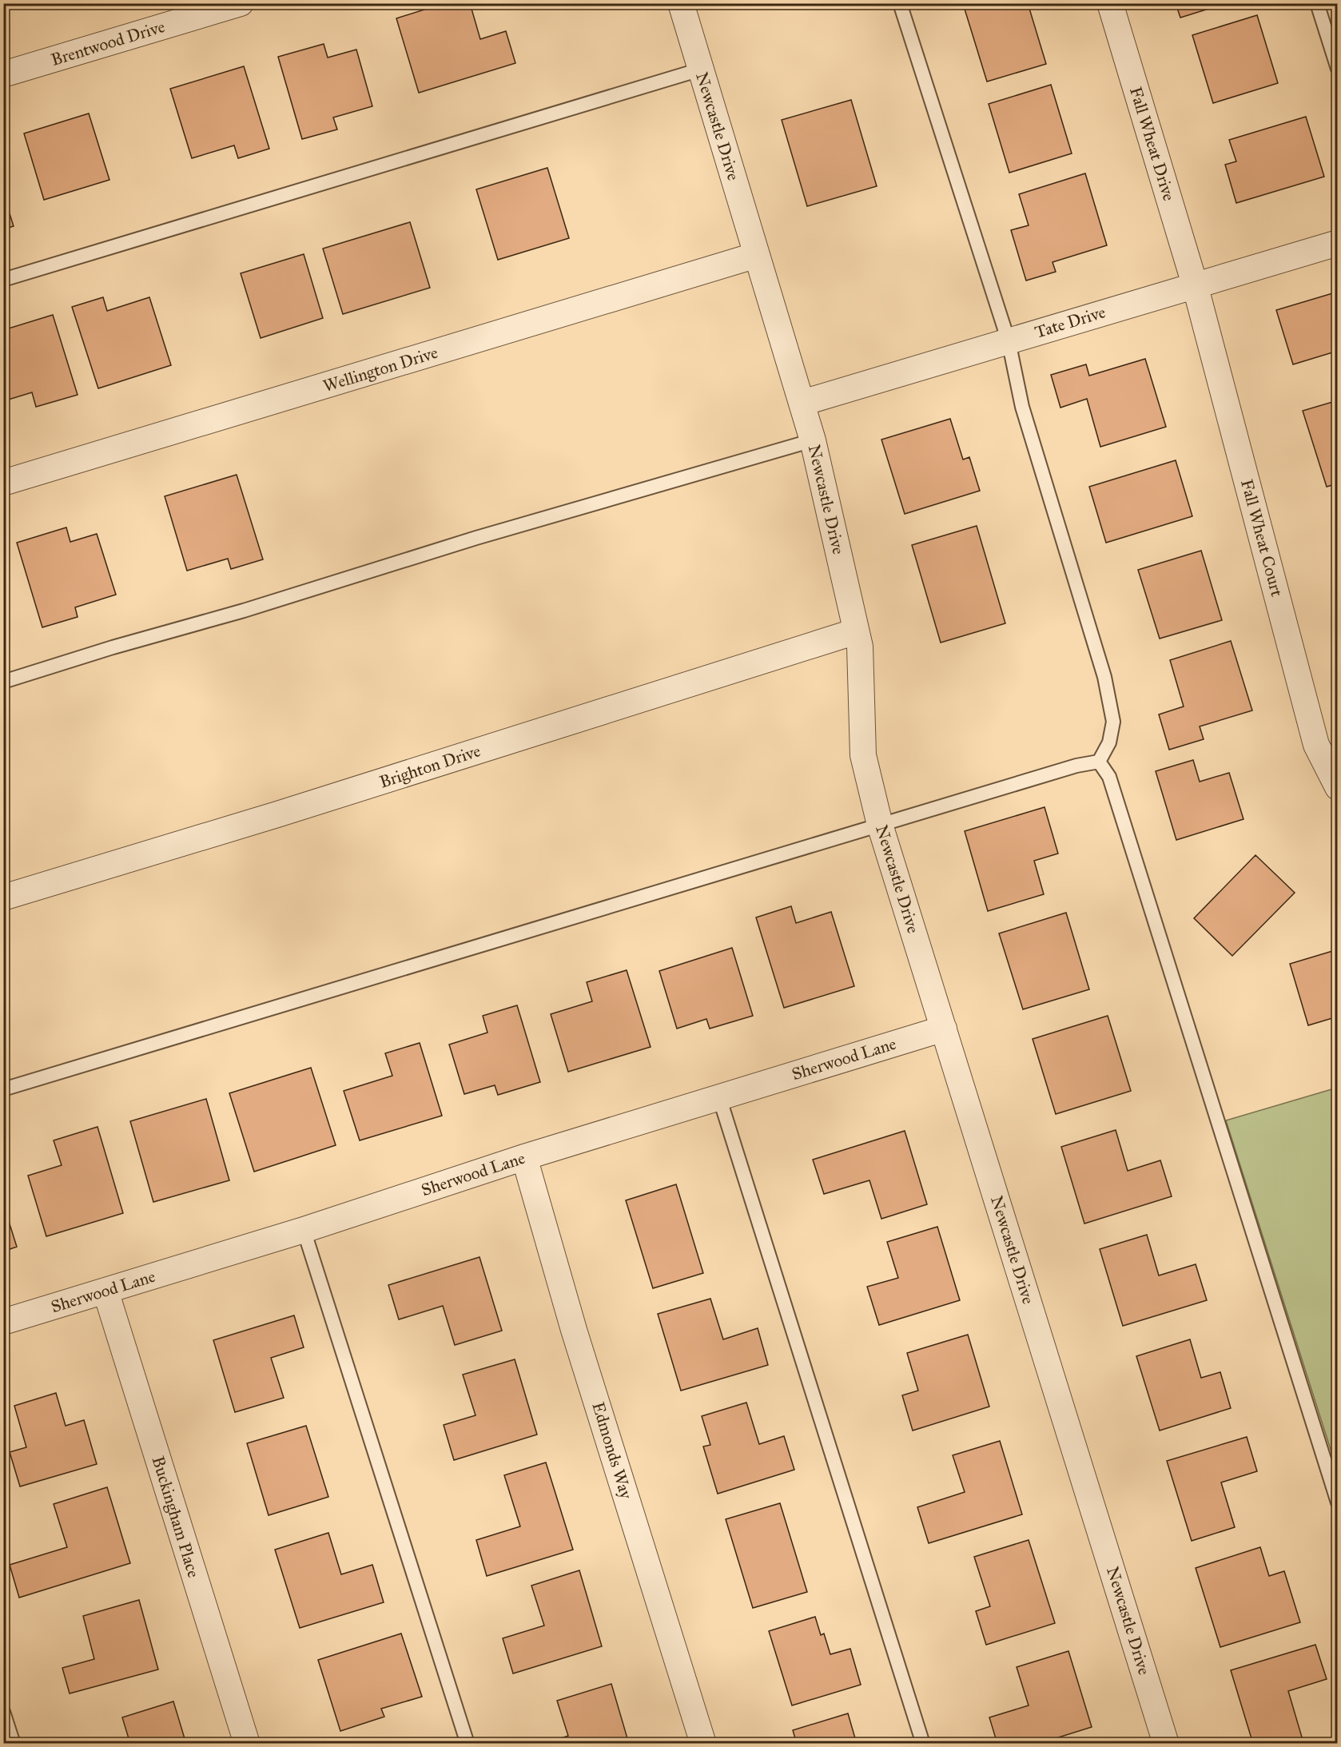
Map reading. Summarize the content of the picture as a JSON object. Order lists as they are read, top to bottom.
{
  "streets": {
    "street": [
      "Brentwood Drive",
      "Newcastle Drive",
      "Fall Wheat Drive",
      "Tate Drive",
      "Wellington Drive",
      "Fall Wheat Court",
      "Brighton Drive",
      "Sherwood Lane",
      "Edmonds Way",
      "Buckingham Place"
    ]
  },
  "crossings": [
    ["Newcastle Drive", "Tate Drive"],
    ["Newcastle Drive", "Wellington Drive"],
    ["Newcastle Drive", "Brighton Drive"],
    ["Newcastle Drive", "Sherwood Lane"],
    ["Fall Wheat Drive", "Tate Drive"],
    ["Fall Wheat Drive", "Fall Wheat Court"],
    ["Tate Drive", "Fall Wheat Court"],
    ["Sherwood Lane", "Edmonds Way"],
    ["Sherwood Lane", "Buckingham Place"]
  ]
}
